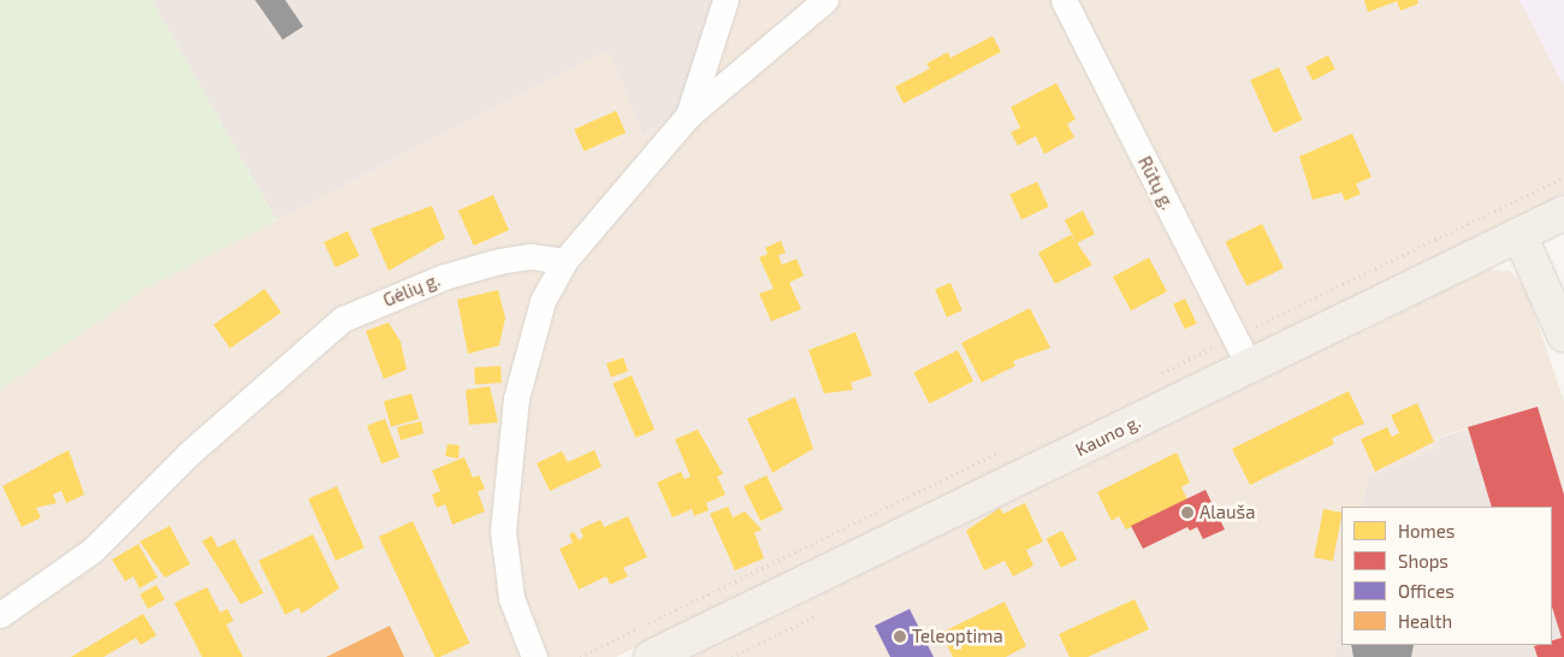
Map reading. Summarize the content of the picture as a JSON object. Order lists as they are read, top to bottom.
{
  "streets": {
    "main road": ["Kauno g."],
    "street": ["Rūtų g.", "Gėlių g."]
  },
  "crossings": [
    ["Rūtų g.", "Kauno g."]
  ],
  "places": ["Alauša", "Teleoptima"],
  "legend": [
    "Homes",
    "Shops",
    "Offices",
    "Health"
  ]
}
